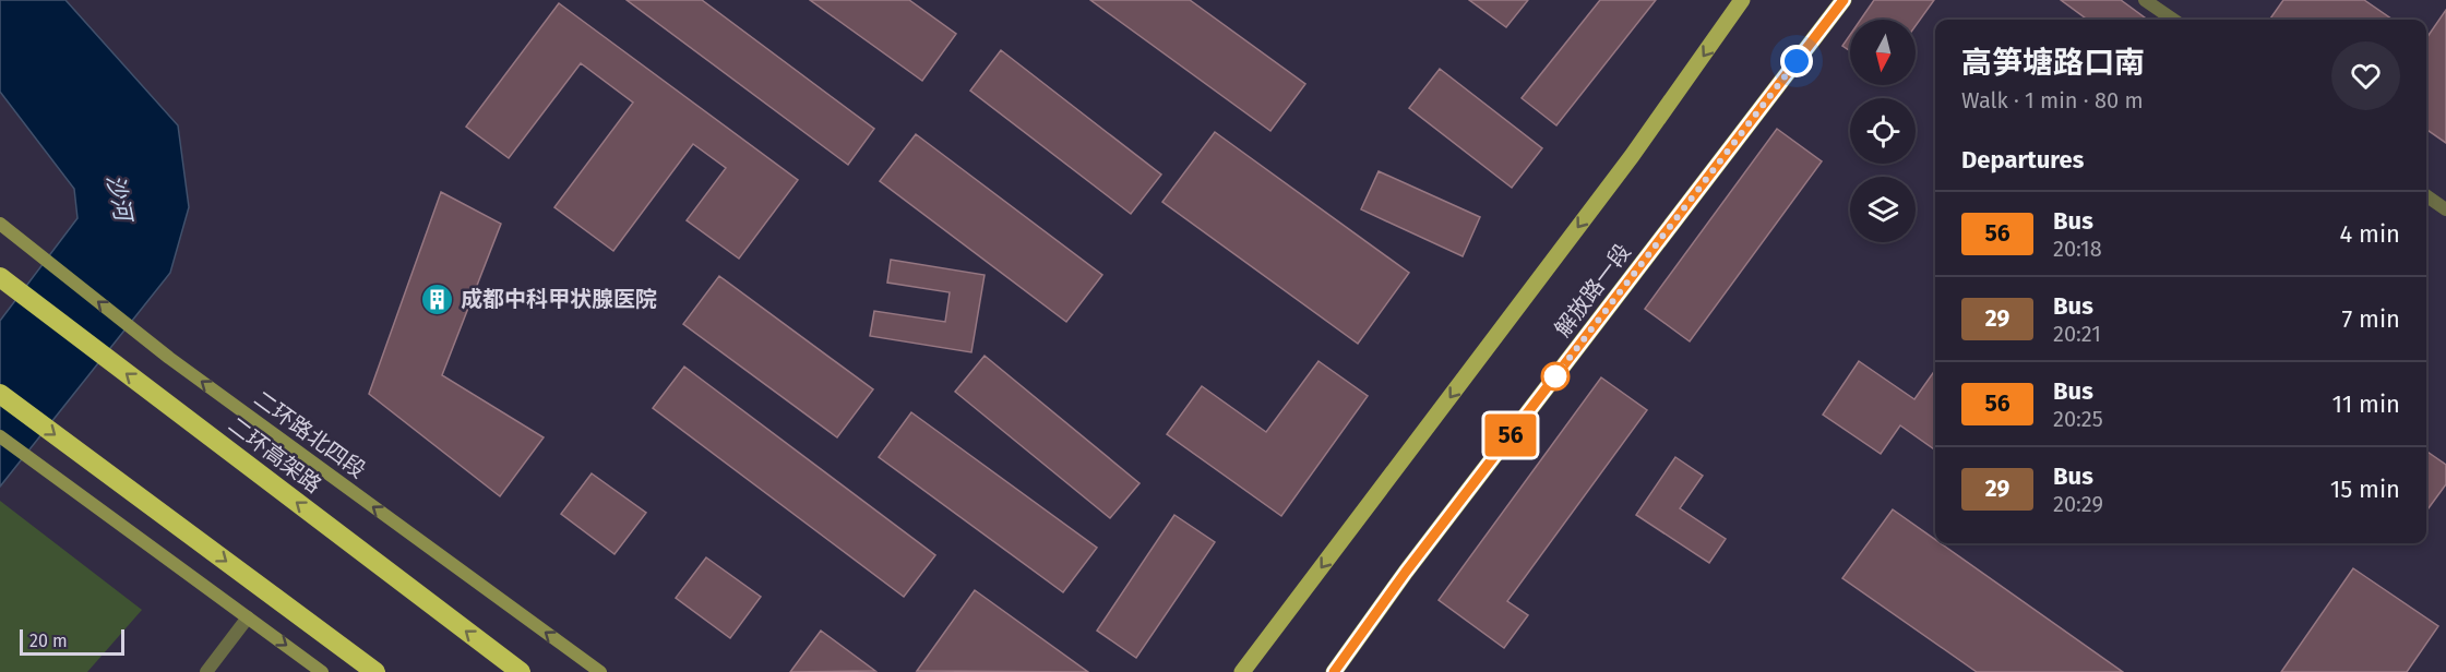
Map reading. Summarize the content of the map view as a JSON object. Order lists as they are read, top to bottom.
{
  "streets": {
    "highway": ["二环高架路"],
    "main road": ["解放路一段", "二环路北四段"]
  },
  "one_way": ["二环路北四段"],
  "water": ["沙河"],
  "places": {
    "building": ["成都中科甲状腺医院"]
  },
  "lines": ["bus line 56"],
  "scale_bar": "20 m",
  "north": "bottom",
  "page": {
    "on_map": "56",
    "heading": [
      ["高笋塘路口南", "Walk · 1 min · 80 m"],
      "Departures"
    ],
    "list": [
      {
        "mark": "56",
        "name": "Bus",
        "note": "20:18",
        "value": "4 min"
      },
      {
        "mark": "29",
        "name": "Bus",
        "note": "20:21",
        "value": "7 min"
      },
      {
        "mark": "56",
        "name": "Bus",
        "note": "20:25",
        "value": "11 min"
      },
      {
        "mark": "29",
        "name": "Bus",
        "note": "20:29",
        "value": "15 min"
      }
    ],
    "scale": "20 m"
  }
}
